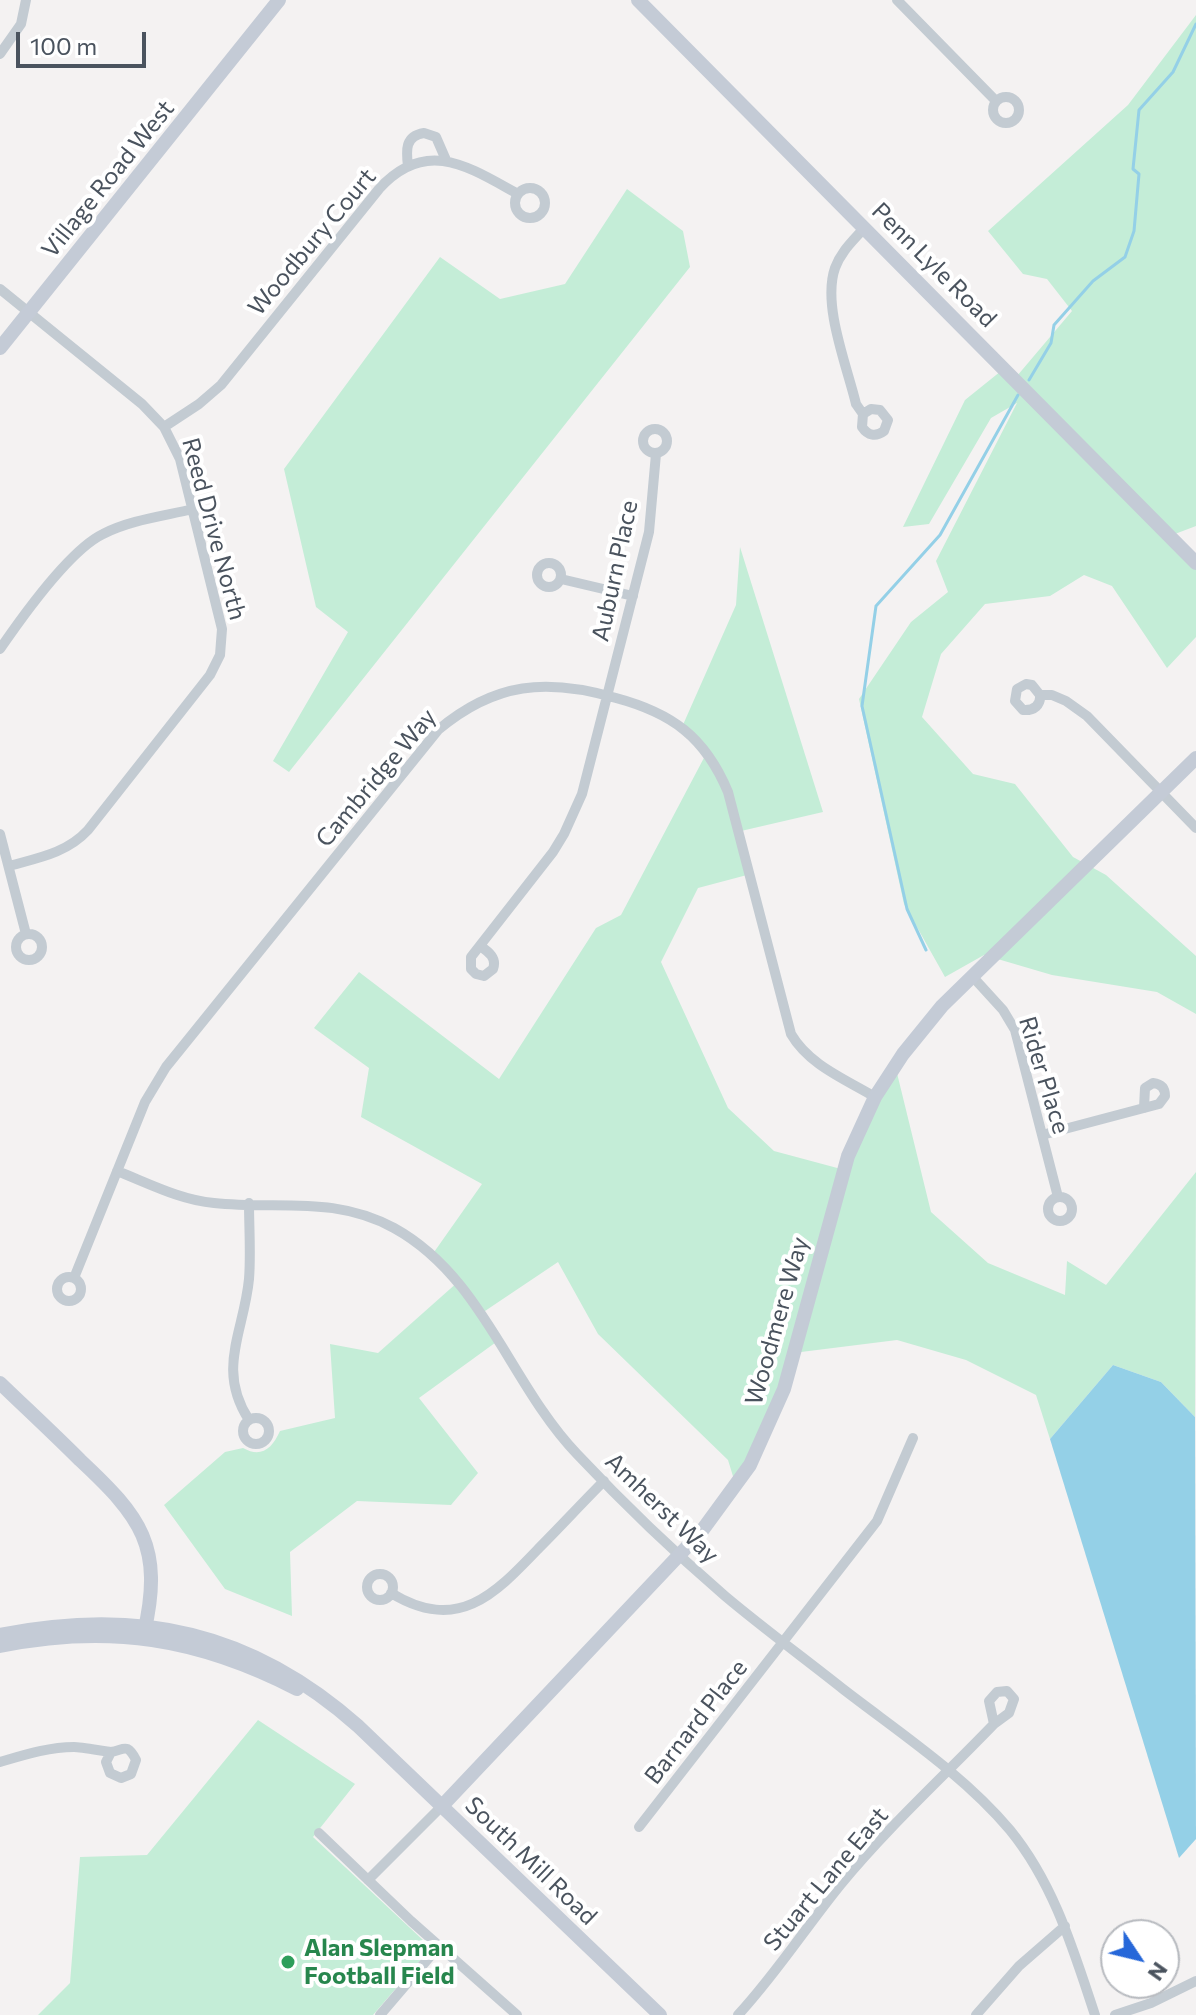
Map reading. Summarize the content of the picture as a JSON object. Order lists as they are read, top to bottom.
{
  "streets": {
    "street": [
      "Village Road West",
      "Woodbury Court",
      "Penn Lyle Road",
      "Reed Drive North",
      "Auburn Place",
      "Cambridge Way",
      "Rider Place",
      "Woodmere Way",
      "Amherst Way",
      "Barnard Place",
      "South Mill Road",
      "Stuart Lane East"
    ]
  },
  "crossings": [
    ["Village Road West", "Reed Drive North"],
    ["Woodbury Court", "Reed Drive North"],
    ["Auburn Place", "Cambridge Way"],
    ["Cambridge Way", "Woodmere Way"],
    ["Cambridge Way", "Amherst Way"],
    ["Rider Place", "Woodmere Way"],
    ["Woodmere Way", "Amherst Way"],
    ["Woodmere Way", "South Mill Road"],
    ["Amherst Way", "Barnard Place"],
    ["Amherst Way", "Stuart Lane East"]
  ],
  "places": ["Alan Slepman Football Field"],
  "scale_bar": "100 m",
  "north": "bottom right"
}
